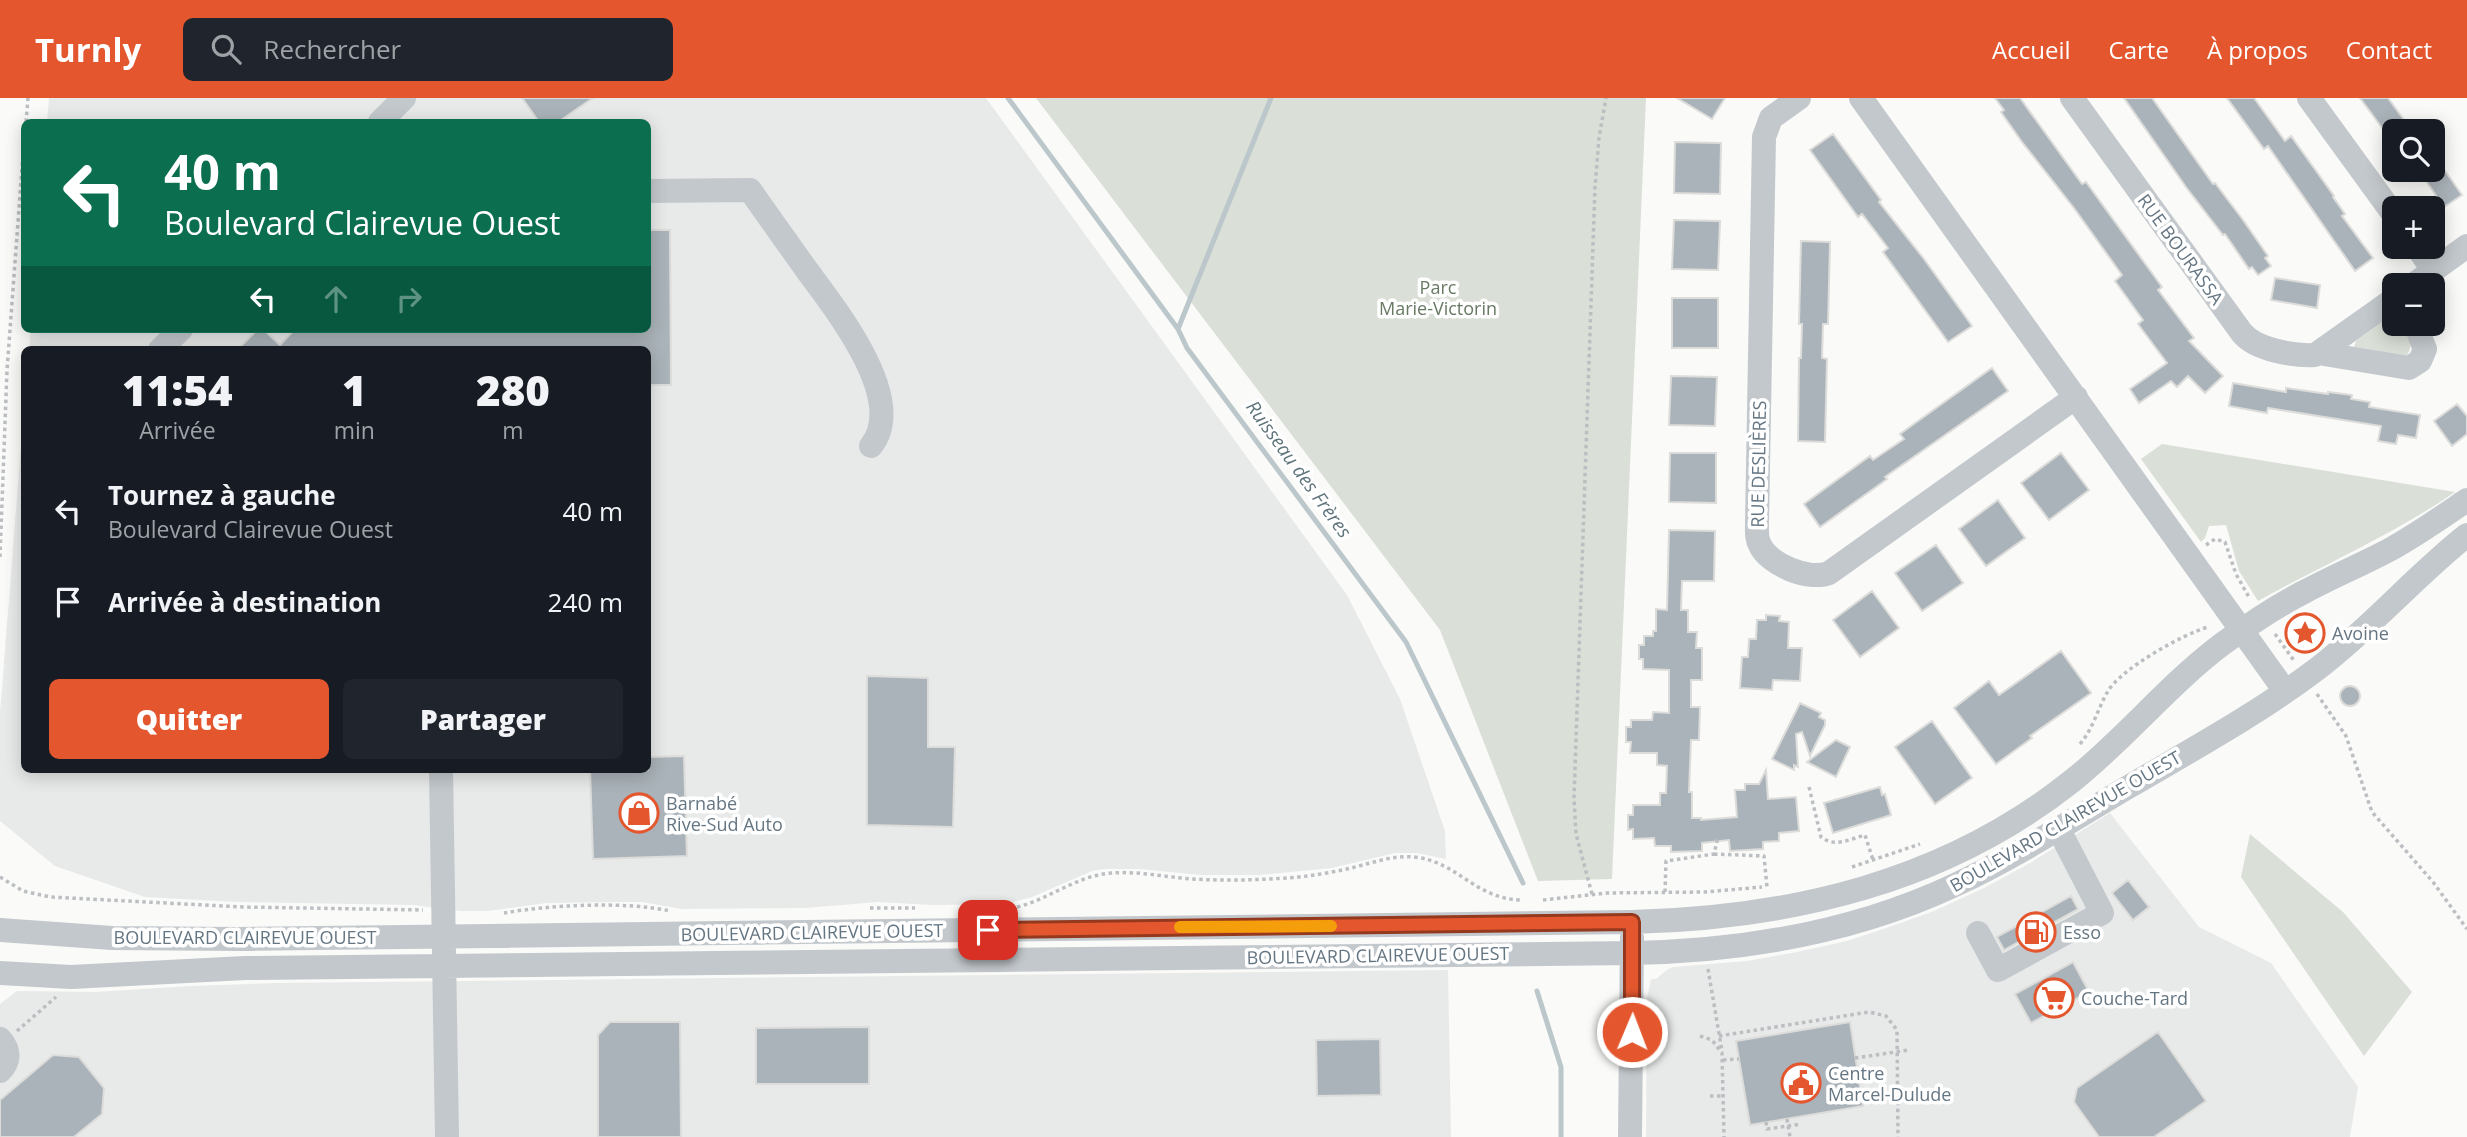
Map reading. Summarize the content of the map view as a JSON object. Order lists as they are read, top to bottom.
{
  "streets": {
    "street": ["RUE BOURASSA", "RUE DESLIÈRES", "BOULEVARD CLAIREVUE OUEST"]
  },
  "water": ["Ruisseau des Frères"],
  "parks": ["Parc Marie-Victorin"],
  "places": {
    "place": ["Avoine"],
    "shop": ["Barnabé Rive-Sud Auto"],
    "fuel station": ["Esso"],
    "supermarket": ["Couche-Tard"],
    "public building": ["Centre Marcel-Dulude"]
  },
  "page": {
    "header": "Turnly",
    "search": "Rechercher",
    "nav": [
      "Accueil",
      "Carte",
      "À propos",
      "Contact"
    ],
    "map_buttons": ["+", "−"],
    "turn": ["40 m", "Boulevard Clairevue Ouest"],
    "eta": [
      "11:54",
      "Arrivée",
      "1",
      "min",
      "280",
      "m"
    ],
    "list": [
      {
        "name": "Tournez à gauche",
        "note": "Boulevard Clairevue Ouest",
        "value": "40 m"
      },
      {
        "name": "Arrivée à destination",
        "value": "240 m"
      }
    ],
    "buttons": ["Quitter", "Partager"]
  }
}
